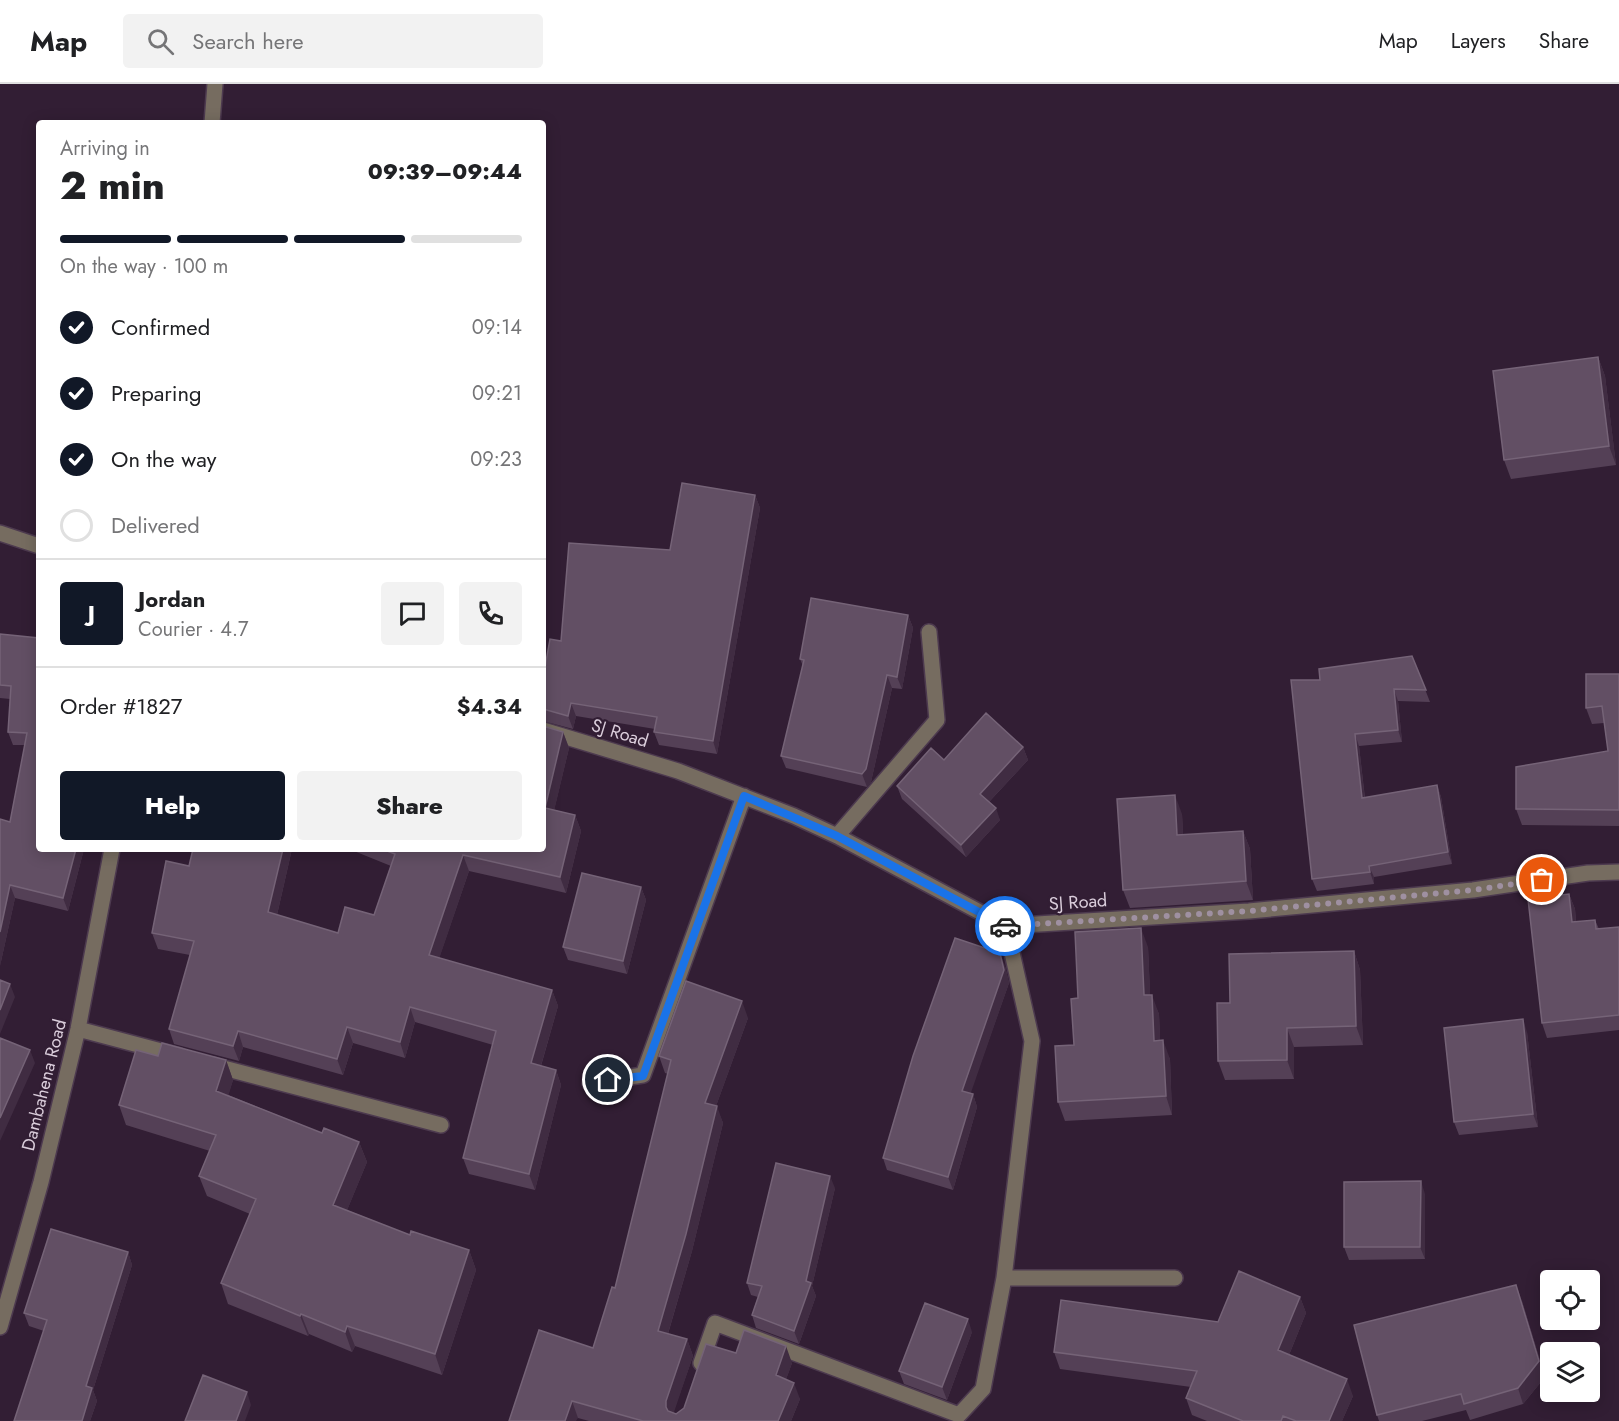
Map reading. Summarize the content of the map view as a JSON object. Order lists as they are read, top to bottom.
{
  "streets": {
    "street": ["SJ Road", "Dambahena Road"]
  },
  "page": {
    "header": "Map",
    "search": "Search here",
    "nav": ["Map", "Layers", "Share"],
    "heading": ["2 min", "Arriving in", "09:39–09:44"],
    "panel": [
      "Jordan",
      "Courier · 4.7",
      "Order #1827",
      "$4.34"
    ],
    "bar": "On the way · 100 m",
    "list": [
      ["Confirmed", "09:14"],
      ["Preparing", "09:21"],
      ["On the way", "09:23"],
      "Delivered"
    ],
    "round": "J",
    "buttons": ["Help", "Share"]
  }
}
